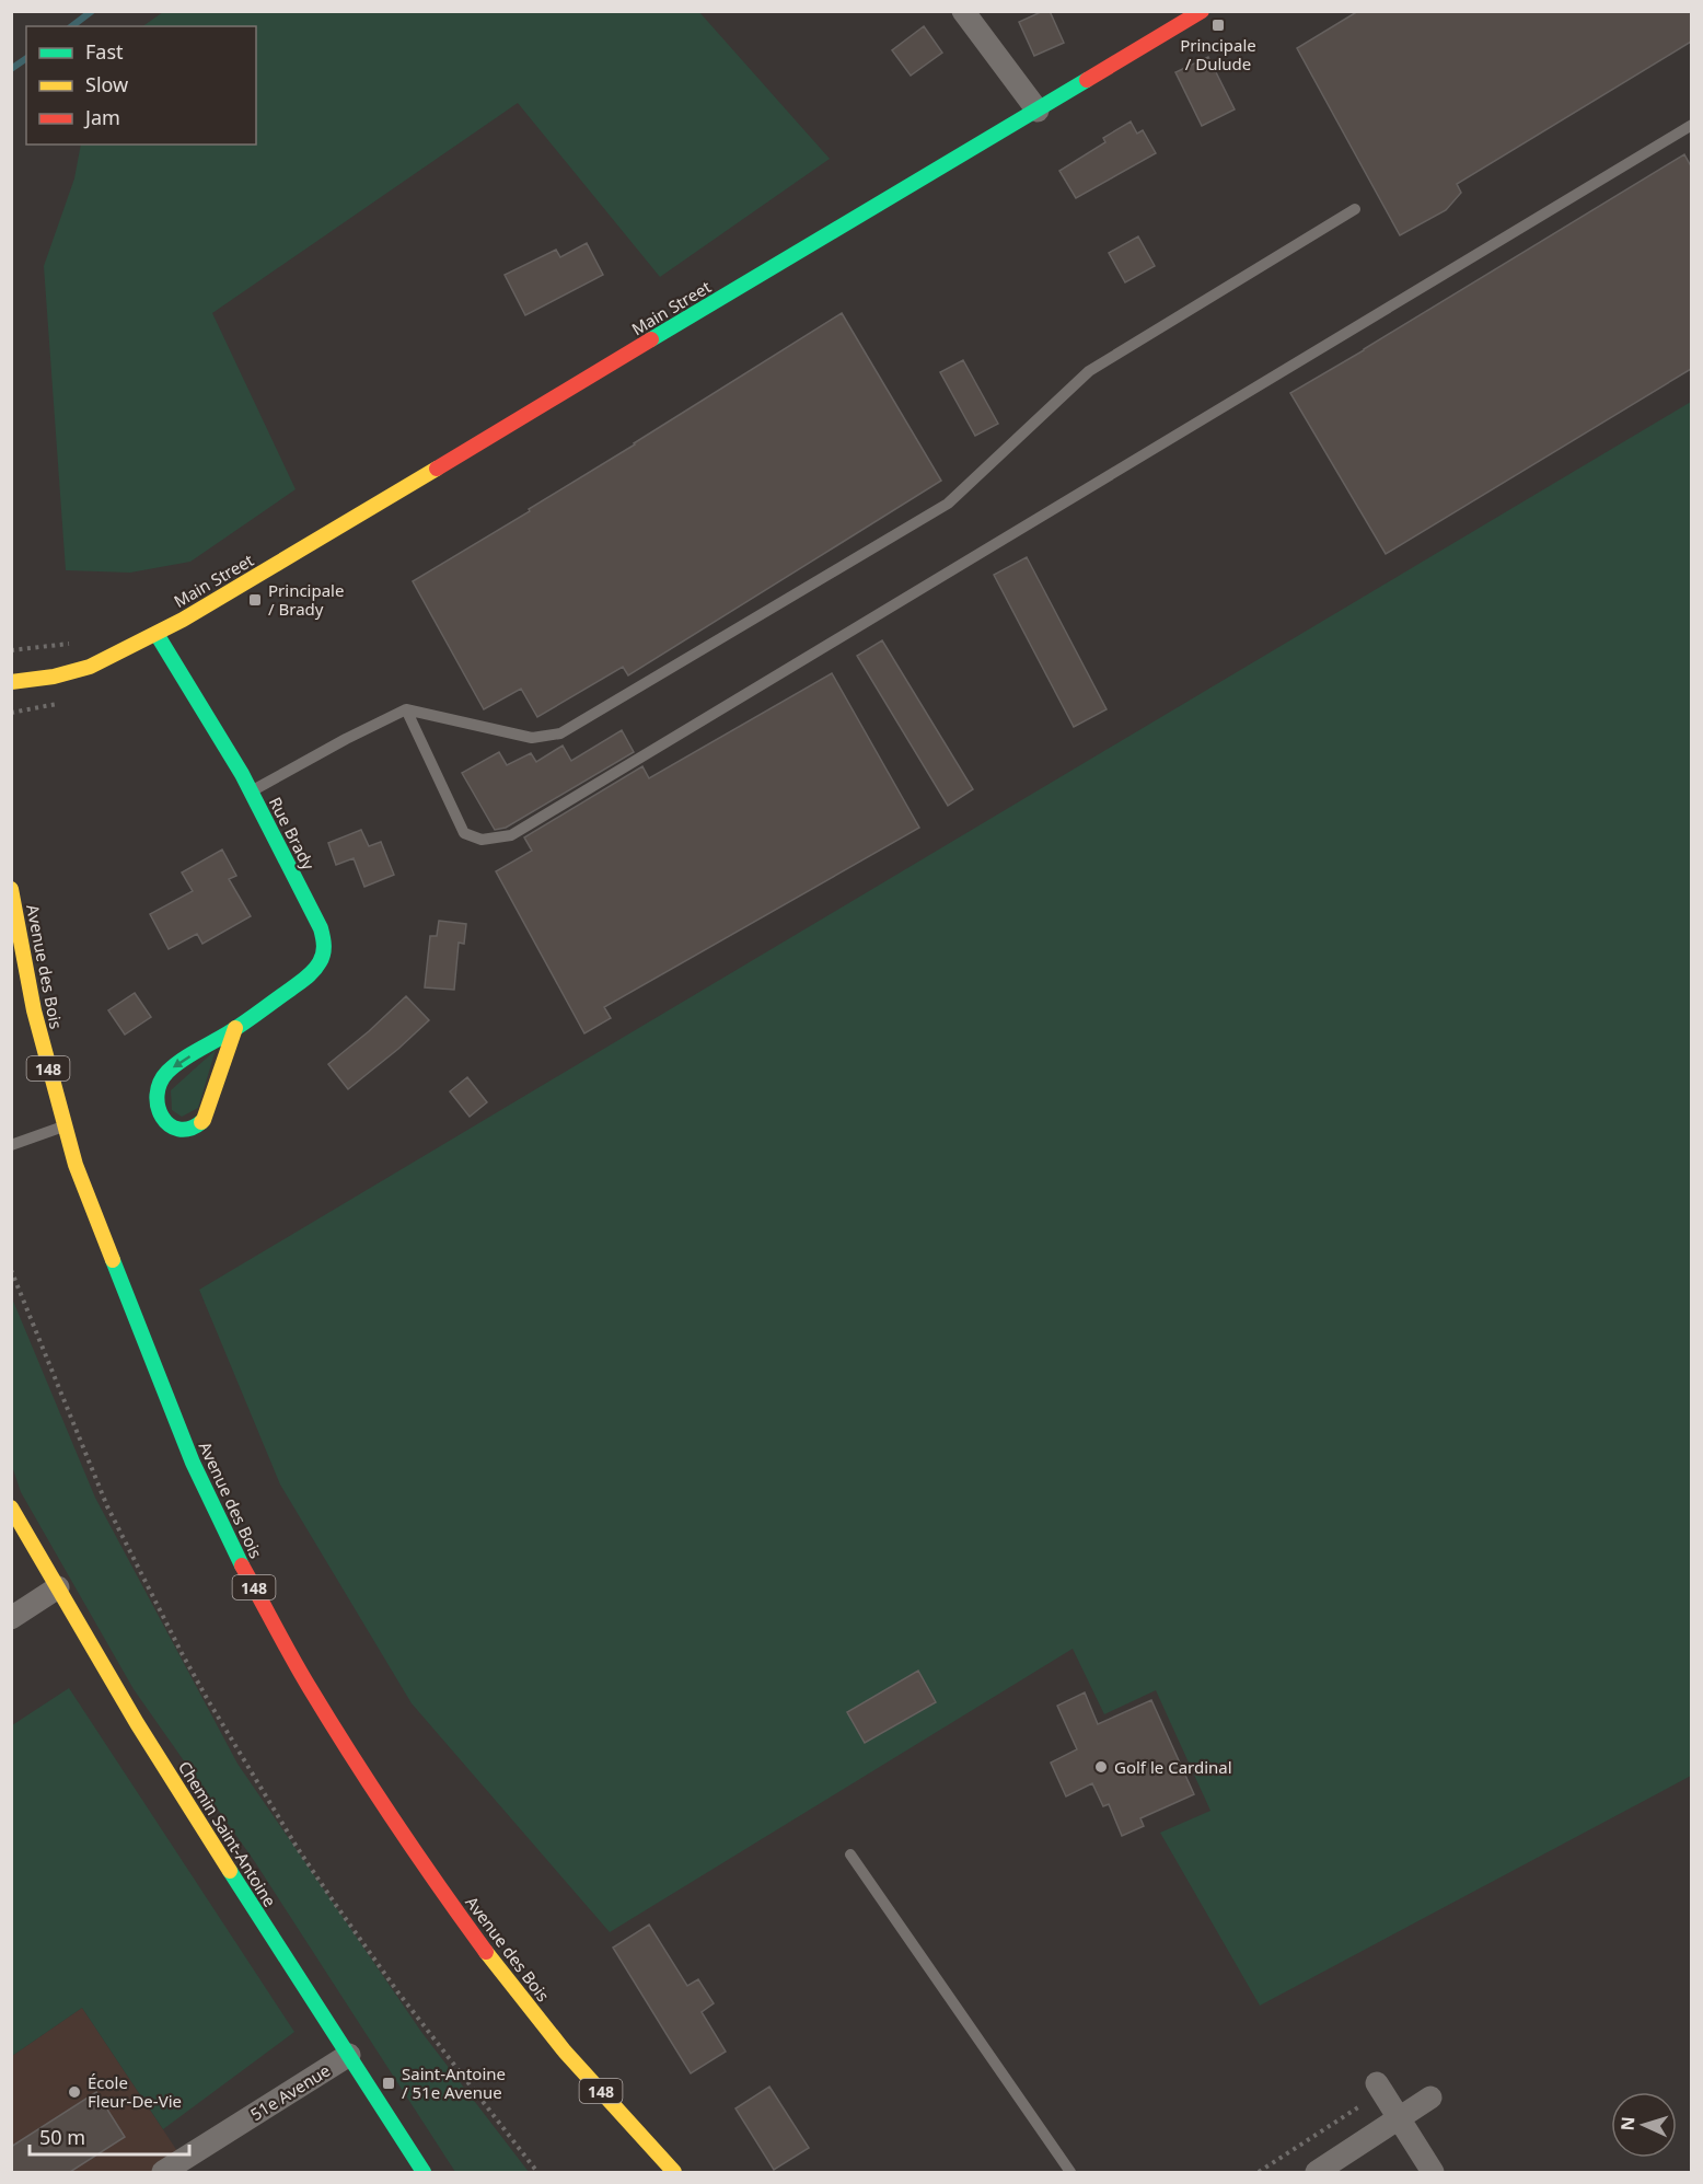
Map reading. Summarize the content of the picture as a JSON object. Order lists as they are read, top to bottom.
{
  "streets": {
    "street": [
      "Main Street",
      "Rue Brady",
      "Avenue des Bois",
      "148",
      "Chemin Saint-Antoine",
      "51e Avenue"
    ]
  },
  "crossings": [
    ["Main Street", "Rue Brady"],
    ["Chemin Saint-Antoine", "51e Avenue"]
  ],
  "places": {
    "transit": ["Principale / Dulude", "Principale / Brady", "Saint-Antoine / 51e Avenue"],
    "other": ["Golf le Cardinal", "École Fleur-De-Vie"]
  },
  "legend": ["Fast", "Slow", "Jam"],
  "scale_bar": "50 m",
  "north": "left"
}
